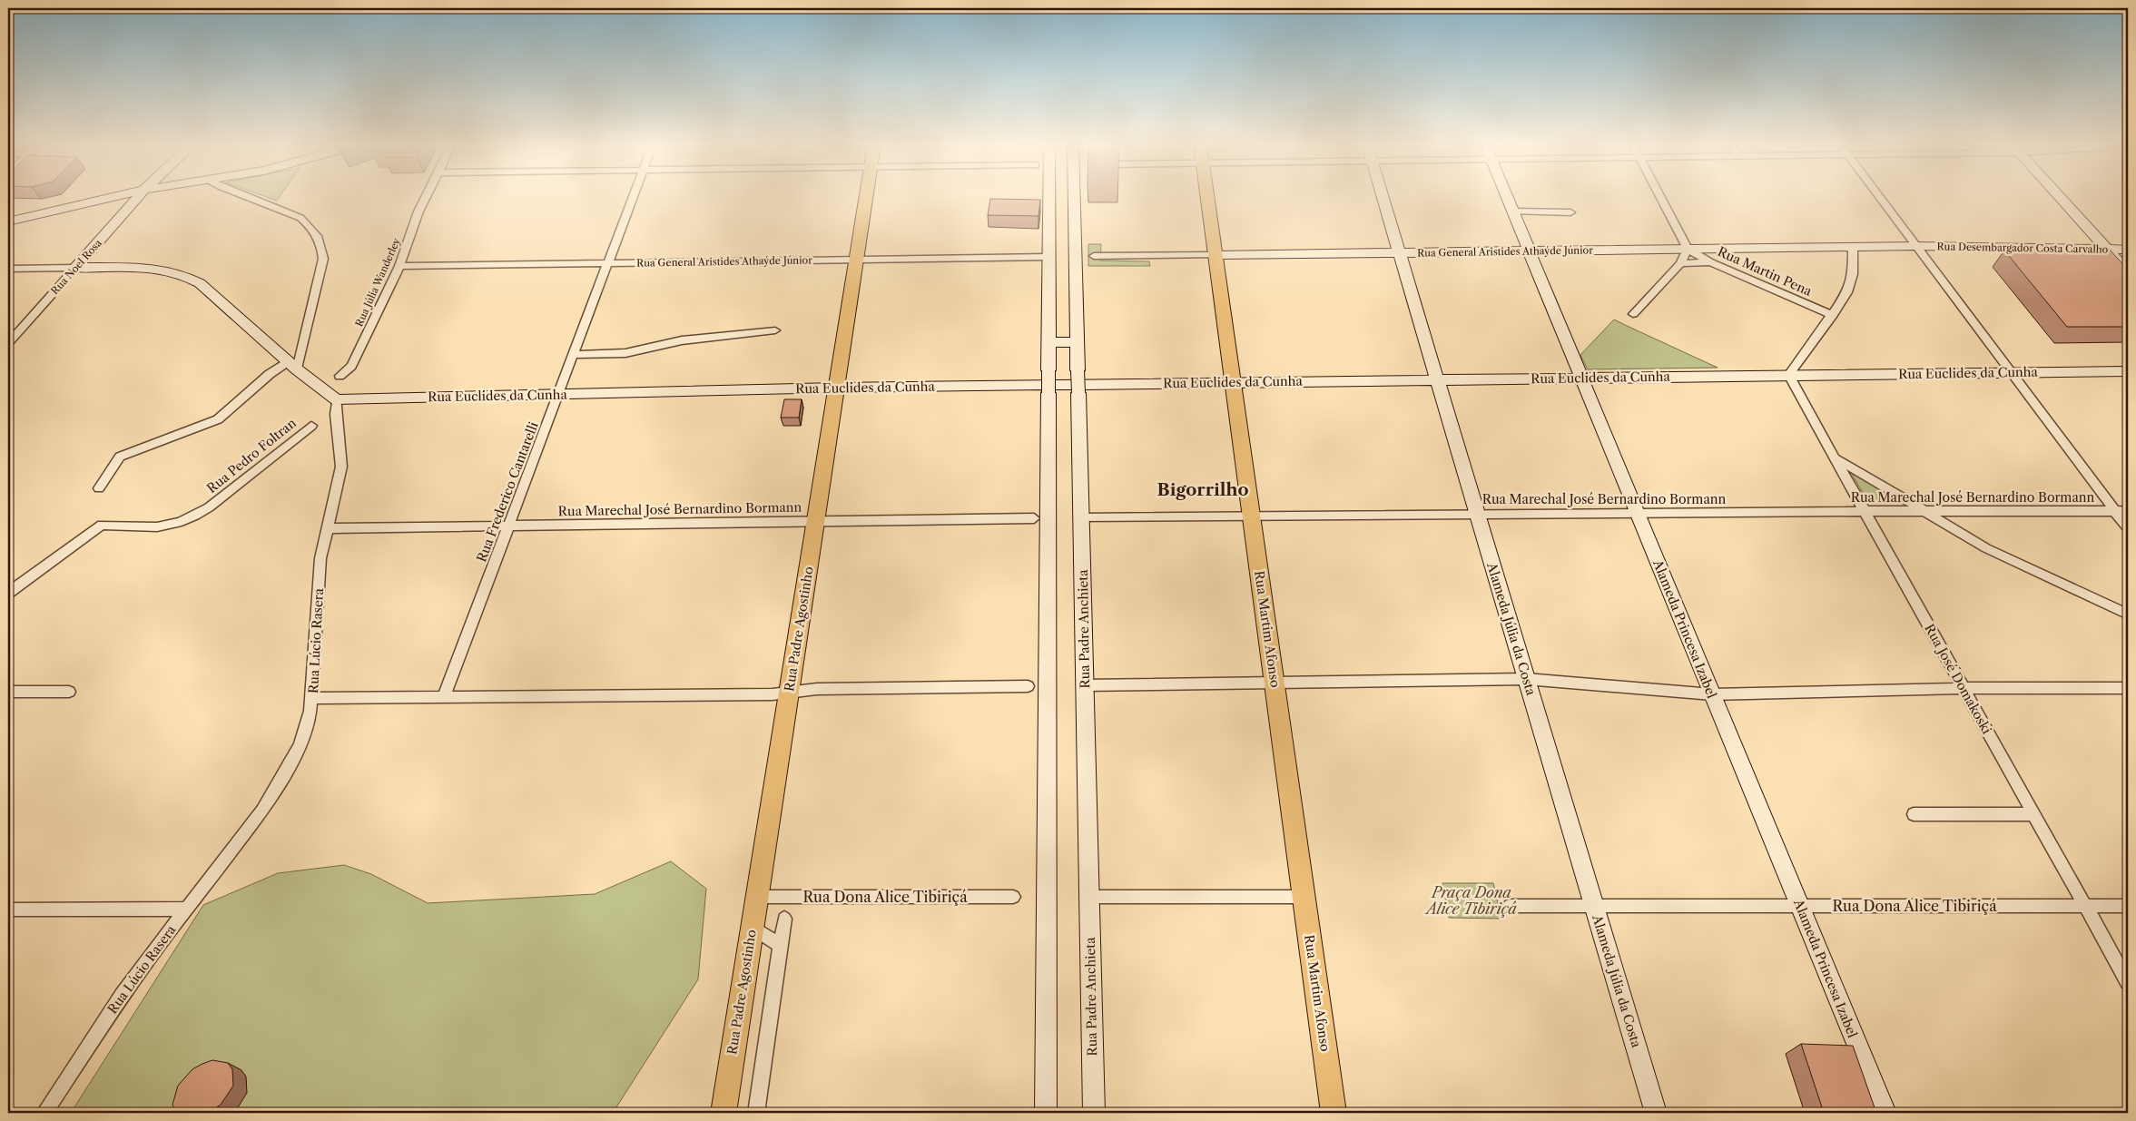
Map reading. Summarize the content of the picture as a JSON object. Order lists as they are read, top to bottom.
{
  "streets": {
    "main road": ["Rua Padre Agostinho", "Rua Martim Afonso"],
    "street": [
      "Rua Desembargador Costa Carvalho",
      "Rua General Aristides Athaýde Júnior",
      "Rua Noel Rosa",
      "Rua Martin Pena",
      "Rua Júlia Wanderley",
      "Rua Euclides da Cunha",
      "Rua Pedro Foltran",
      "Rua Frederico Cantarelli",
      "Rua Marechal José Bernardino Bormann",
      "Rua Padre Anchieta",
      "Alameda Júlia da Costa",
      "Alameda Princesa Izabel",
      "Rua Lúcio Rasera",
      "Rua José Domakoski",
      "Rua Dona Alice Tibiriçá"
    ]
  },
  "crossings": [
    ["Rua Desembargador Costa Carvalho", "Rua General Aristides Athaýde Júnior"],
    ["Rua General Aristides Athaýde Júnior", "Rua Martin Pena"],
    ["Rua General Aristides Athaýde Júnior", "Rua Júlia Wanderley"],
    ["Rua General Aristides Athaýde Júnior", "Rua Frederico Cantarelli"],
    ["Rua General Aristides Athaýde Júnior", "Rua Padre Agostinho"],
    ["Rua General Aristides Athaýde Júnior", "Rua Martim Afonso"],
    ["Rua General Aristides Athaýde Júnior", "Alameda Júlia da Costa"],
    ["Rua General Aristides Athaýde Júnior", "Alameda Princesa Izabel"],
    ["Rua Euclides da Cunha", "Rua Frederico Cantarelli"],
    ["Rua Euclides da Cunha", "Rua Padre Agostinho"],
    ["Rua Euclides da Cunha", "Rua Martim Afonso"],
    ["Rua Euclides da Cunha", "Alameda Júlia da Costa"],
    ["Rua Euclides da Cunha", "Alameda Princesa Izabel"],
    ["Rua Euclides da Cunha", "Rua Lúcio Rasera"],
    ["Rua Euclides da Cunha", "Rua José Domakoski"],
    ["Rua Frederico Cantarelli", "Rua Marechal José Bernardino Bormann"],
    ["Rua Marechal José Bernardino Bormann", "Rua Padre Agostinho"],
    ["Rua Marechal José Bernardino Bormann", "Rua Padre Anchieta"],
    ["Rua Marechal José Bernardino Bormann", "Rua Martim Afonso"],
    ["Rua Marechal José Bernardino Bormann", "Alameda Júlia da Costa"],
    ["Rua Marechal José Bernardino Bormann", "Alameda Princesa Izabel"],
    ["Rua Marechal José Bernardino Bormann", "Rua Lúcio Rasera"],
    ["Rua Marechal José Bernardino Bormann", "Rua José Domakoski"],
    ["Rua Padre Agostinho", "Rua Dona Alice Tibiriçá"],
    ["Alameda Júlia da Costa", "Rua Dona Alice Tibiriçá"],
    ["Alameda Princesa Izabel", "Rua Dona Alice Tibiriçá"],
    ["Rua José Domakoski", "Rua Dona Alice Tibiriçá"]
  ],
  "districts": ["Bigorrilho"],
  "parks": ["Praça Dona Alice Tibiriçá"]
}
